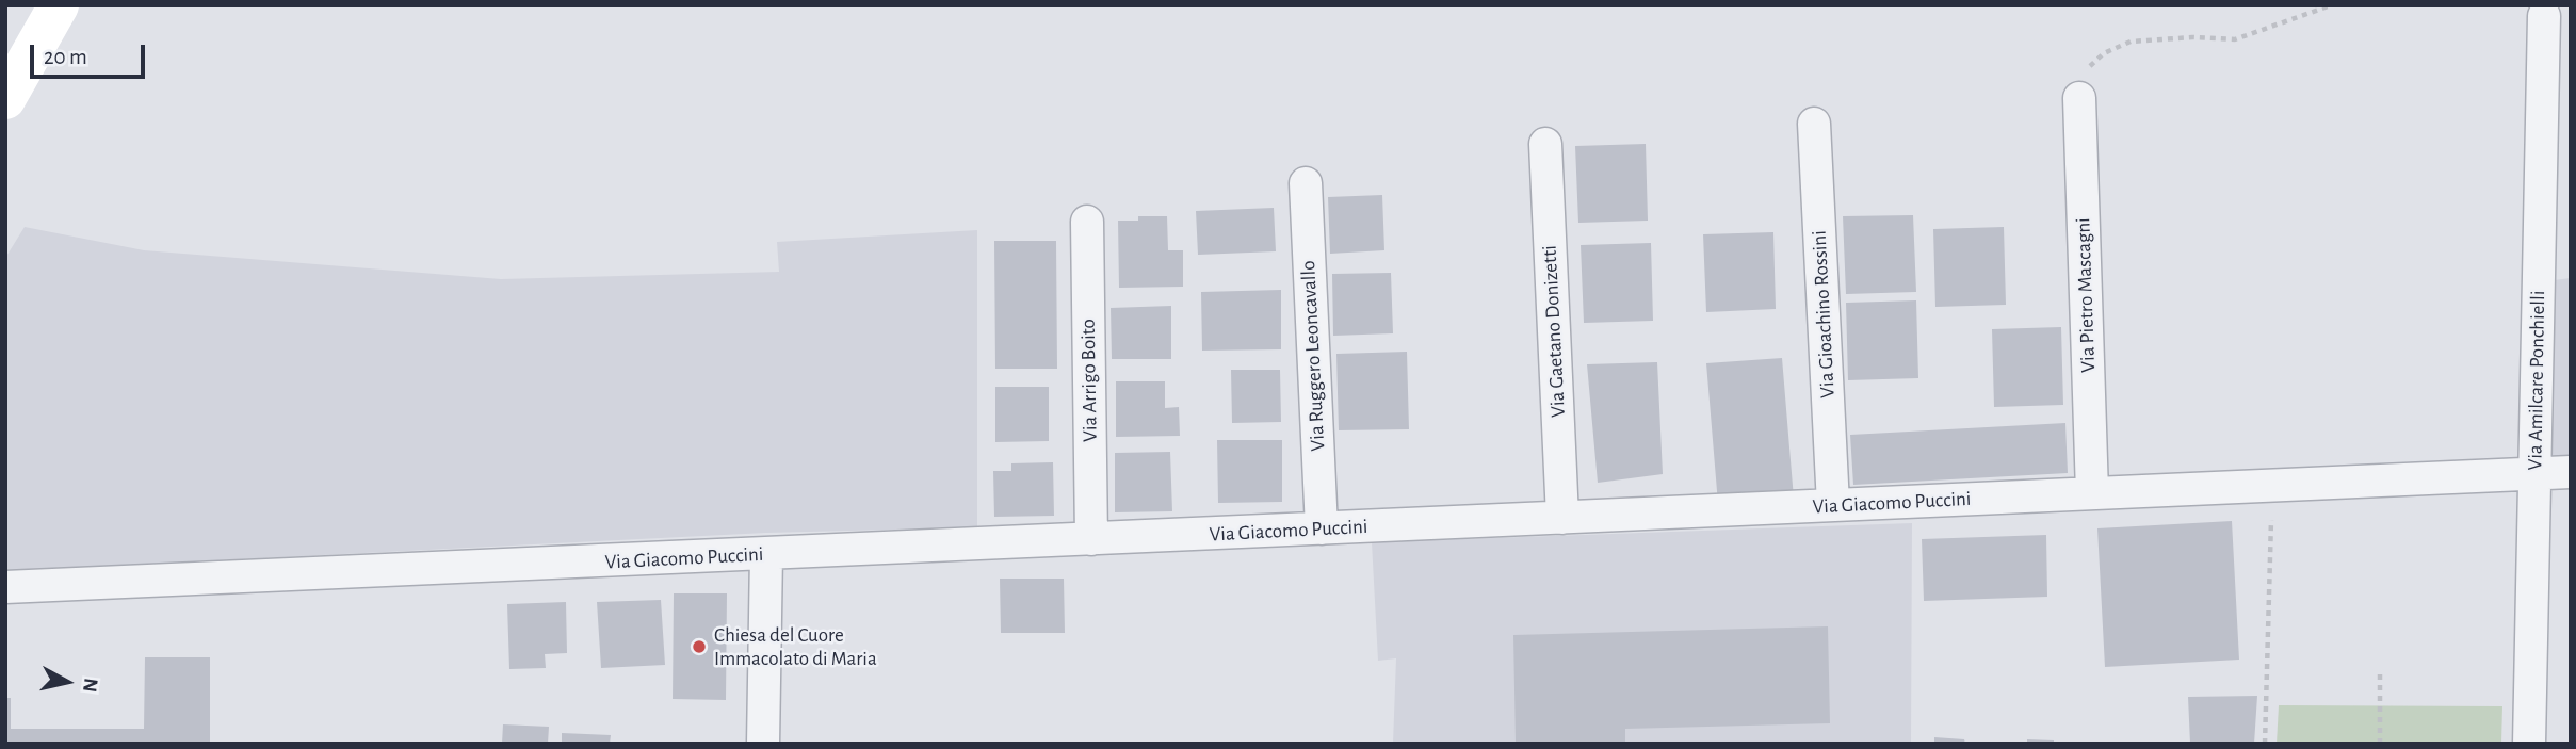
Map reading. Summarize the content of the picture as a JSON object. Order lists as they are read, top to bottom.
{
  "streets": {
    "street": [
      "Via Pietro Mascagni",
      "Via Gioachino Rossini",
      "Via Gaetano Donizetti",
      "Via Ruggero Leoncavallo",
      "Via Arrigo Boito",
      "Via Amilcare Ponchielli",
      "Via Giacomo Puccini"
    ]
  },
  "crossings": [
    ["Via Pietro Mascagni", "Via Giacomo Puccini"],
    ["Via Gioachino Rossini", "Via Giacomo Puccini"],
    ["Via Gaetano Donizetti", "Via Giacomo Puccini"],
    ["Via Ruggero Leoncavallo", "Via Giacomo Puccini"],
    ["Via Arrigo Boito", "Via Giacomo Puccini"],
    ["Via Amilcare Ponchielli", "Via Giacomo Puccini"]
  ],
  "places": ["Chiesa del Cuore Immacolato di Maria"],
  "scale_bar": "20 m",
  "north": "right"
}
